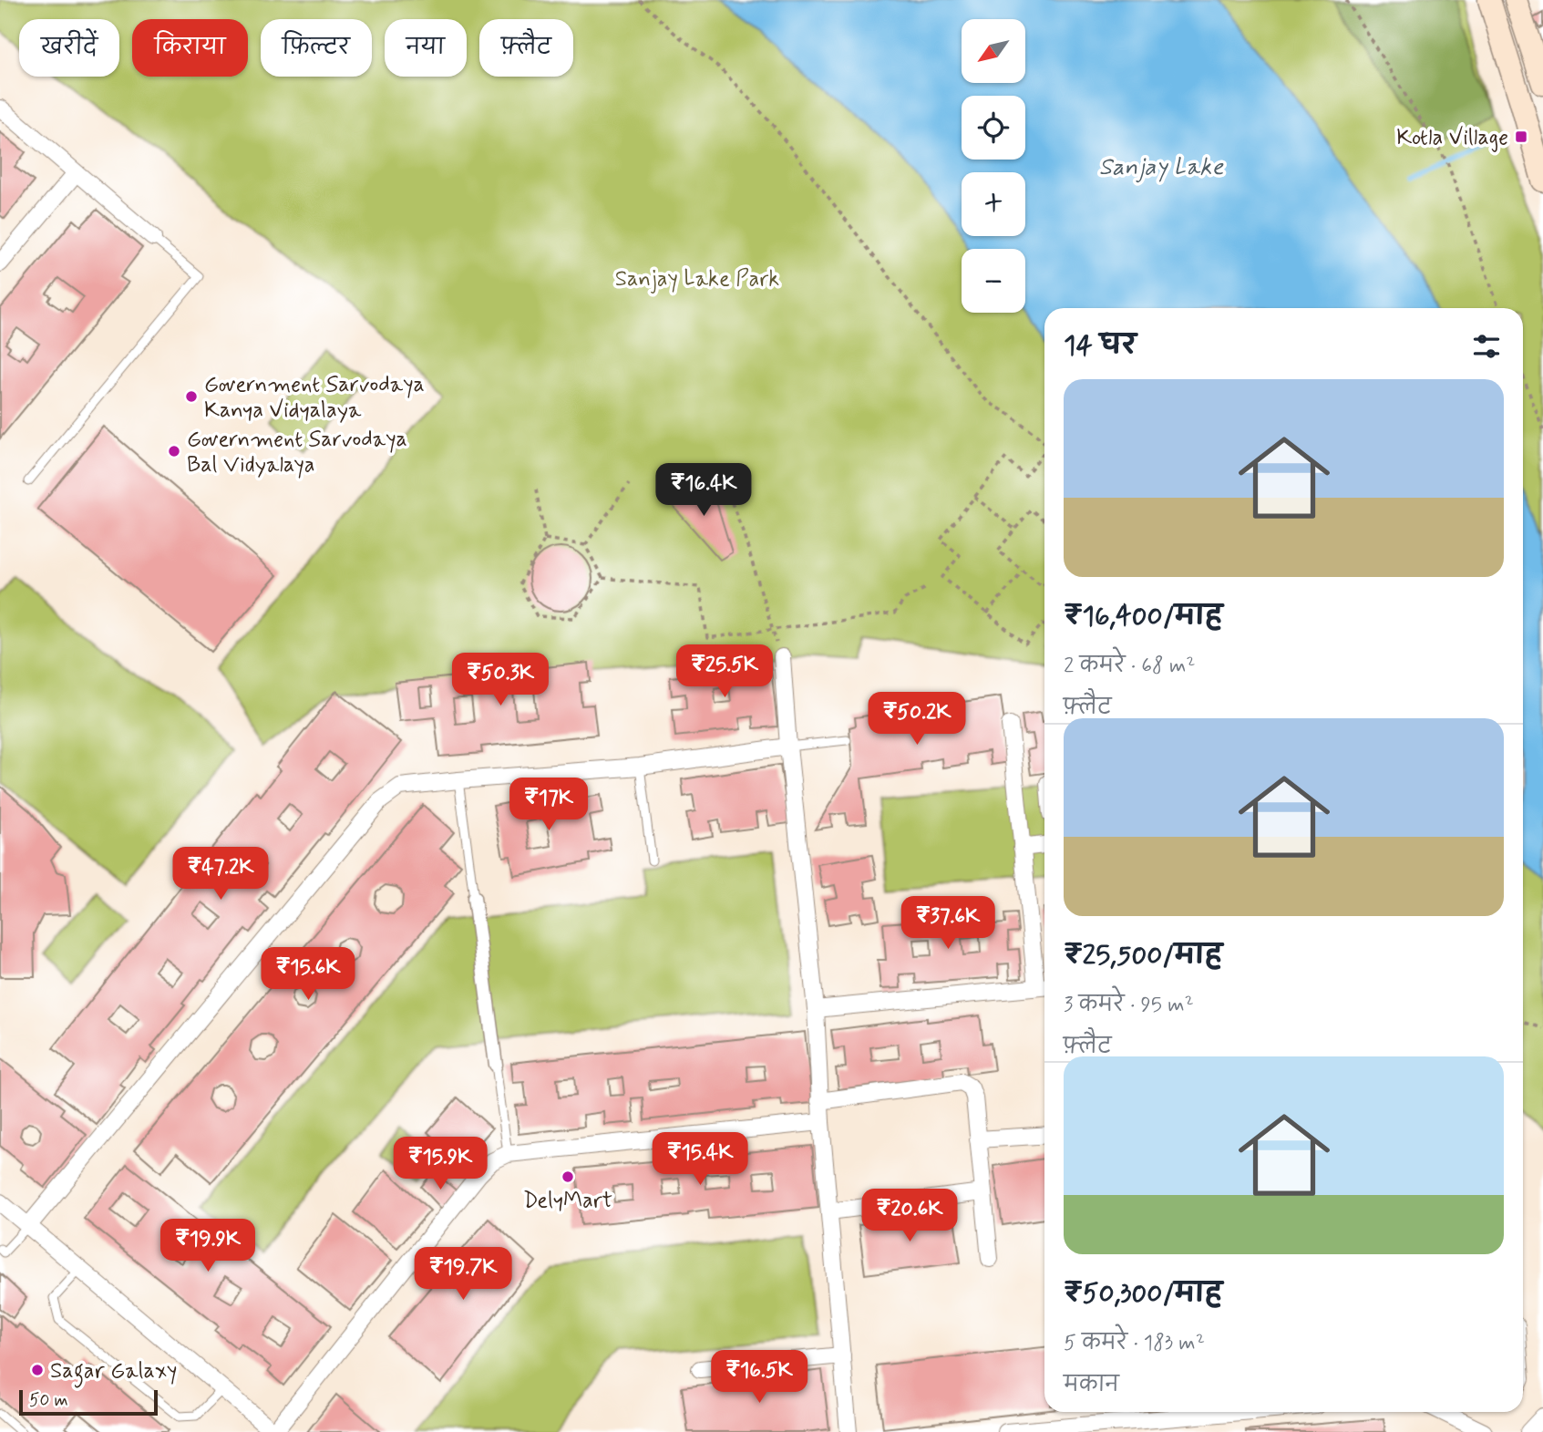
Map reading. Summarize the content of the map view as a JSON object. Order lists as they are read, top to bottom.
{
  "water": ["Sanjay Lake"],
  "parks": ["Sanjay Lake Park"],
  "places": {
    "transit": ["Kotla Village"],
    "other": [
      "Government Sarvodaya Kanya Vidyalaya",
      "Government Sarvodaya Bal Vidyalaya",
      "DelyMart",
      "Sagar Galaxy"
    ]
  },
  "scale_bar": "50 m",
  "north": "bottom left",
  "page": {
    "map_buttons": ["+", "−"],
    "chip": [
      "खरीदें",
      "किराया",
      "फ़िल्टर",
      "नया",
      "फ़्लैट"
    ],
    "heading": "14 घर",
    "list": [
      {
        "name": "₹16,400/माह",
        "note": "2 कमरे · 68 m² · फ़्लैट"
      },
      {
        "name": "₹25,500/माह",
        "note": "3 कमरे · 95 m² · फ़्लैट"
      },
      {
        "name": "₹50,300/माह",
        "note": "5 कमरे · 183 m² · मकान"
      }
    ],
    "price": [
      "₹16.4K",
      "₹25.5K",
      "₹50.3K",
      "₹50.2K",
      "₹17K",
      "₹47.2K",
      "₹37.6K",
      "₹15.6K",
      "₹15.4K",
      "₹15.9K",
      "₹20.6K",
      "₹19.9K",
      "₹19.7K",
      "₹16.5K"
    ],
    "scale": "50 m"
  }
}
